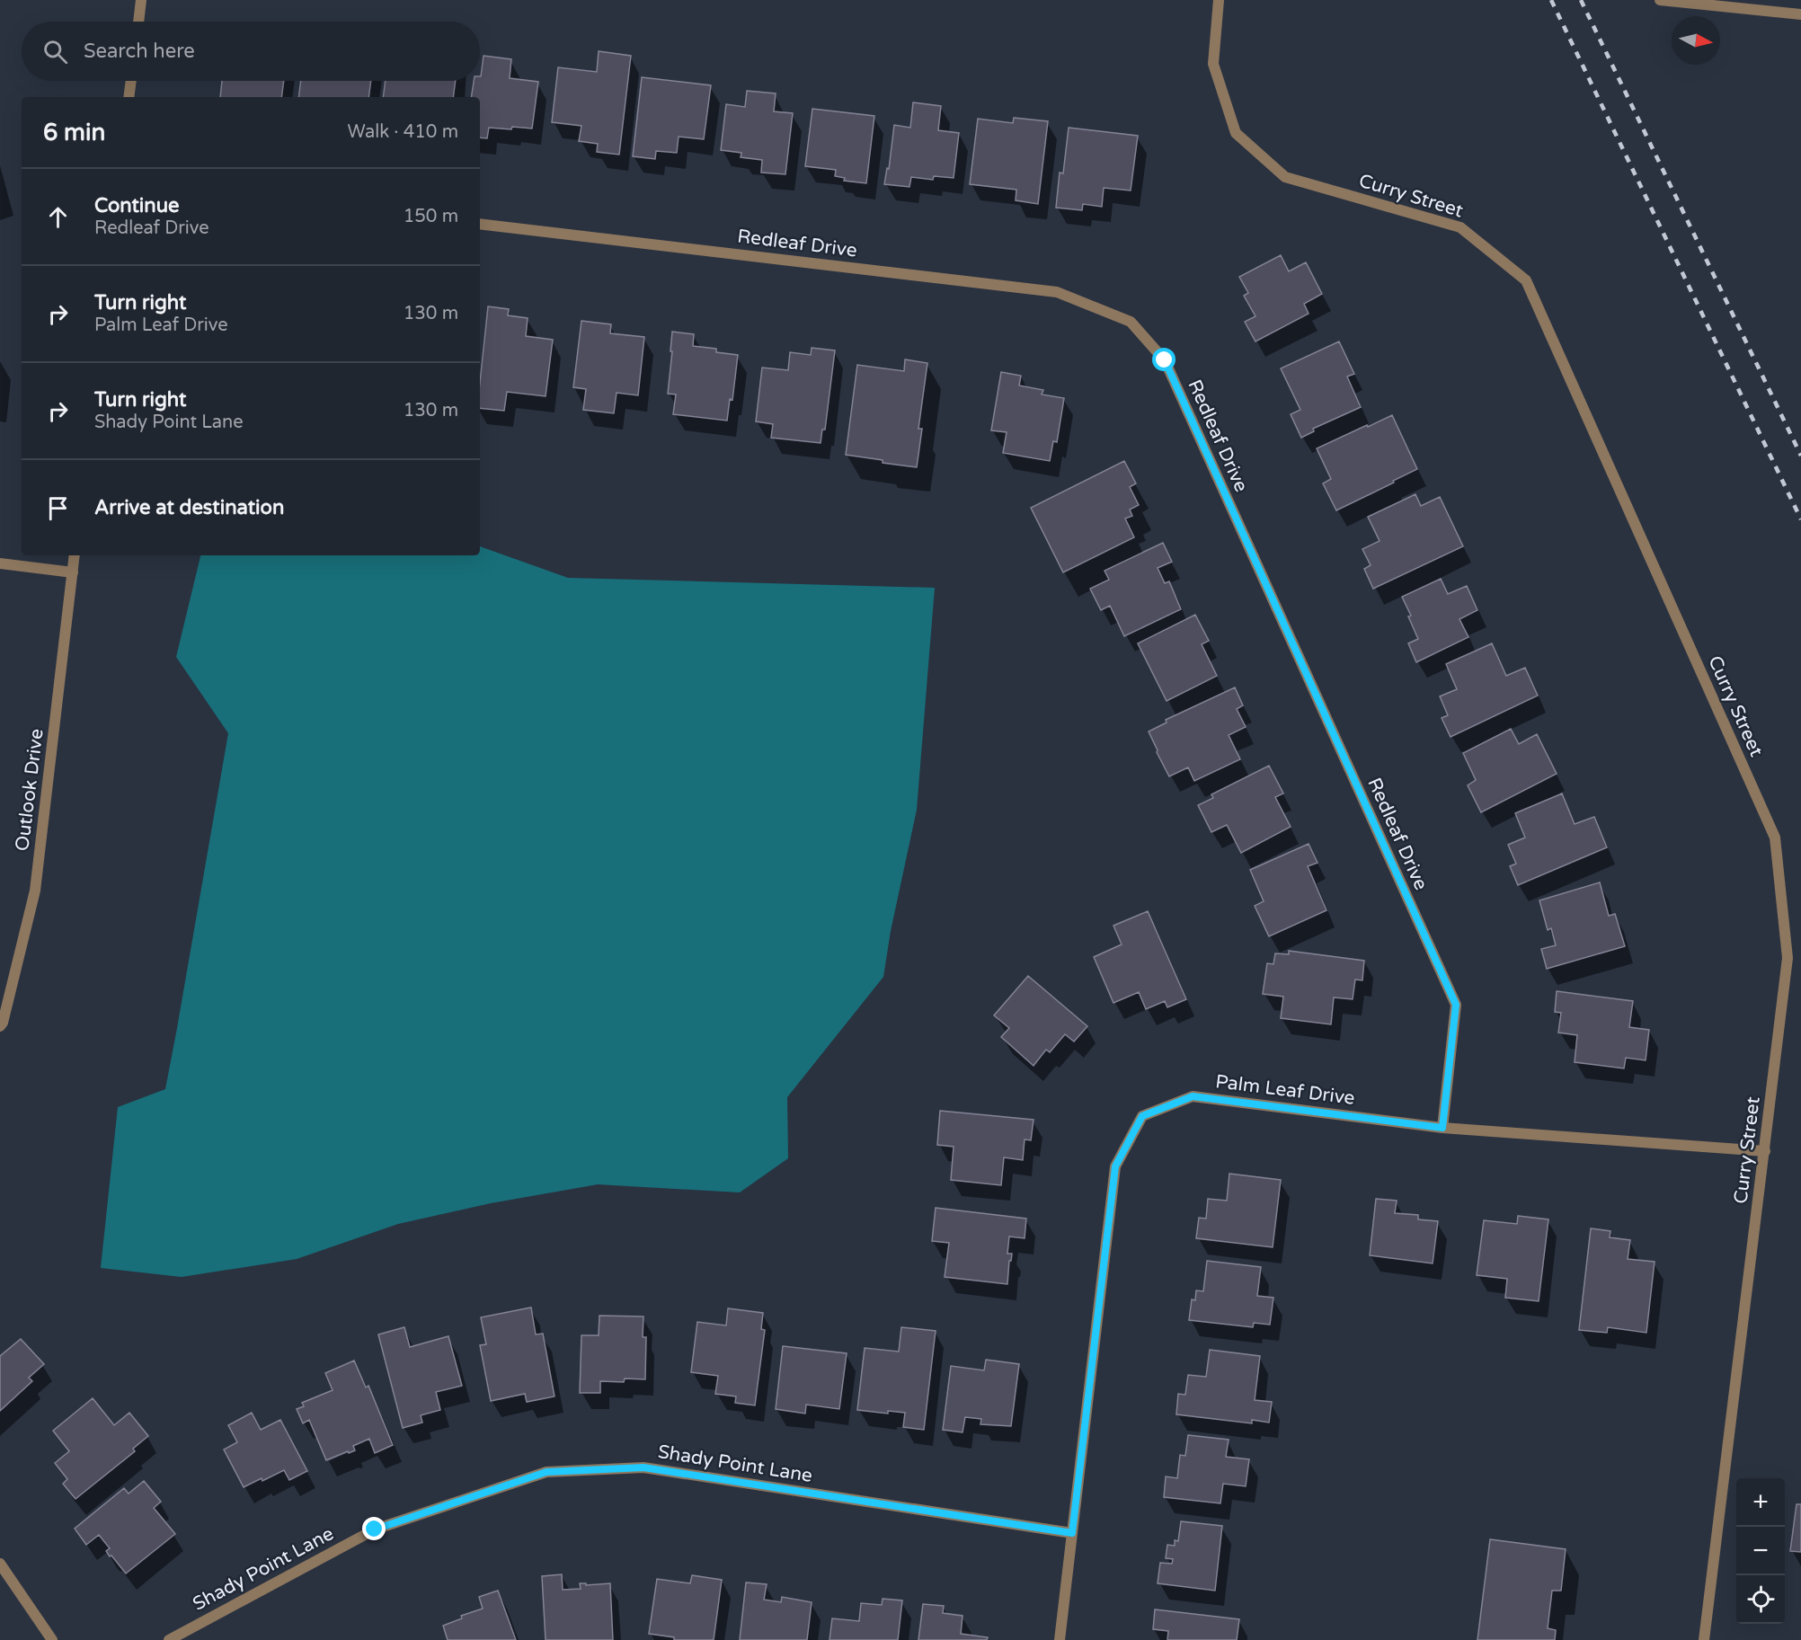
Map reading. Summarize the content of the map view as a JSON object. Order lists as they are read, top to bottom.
{
  "streets": {
    "street": [
      "Curry Street",
      "Redleaf Drive",
      "Outlook Drive",
      "Palm Leaf Drive",
      "Shady Point Lane"
    ]
  },
  "crossings": [
    ["Curry Street", "Palm Leaf Drive"],
    ["Redleaf Drive", "Palm Leaf Drive"],
    ["Palm Leaf Drive", "Shady Point Lane"]
  ],
  "north": "right",
  "page": {
    "search": "Search here",
    "heading": ["6 min", "Walk · 410 m"],
    "list": [
      ["Continue", "Redleaf Drive", "150 m"],
      ["Turn right", "Palm Leaf Drive", "130 m"],
      ["Turn right", "Shady Point Lane", "130 m"],
      "Arrive at destination"
    ],
    "map_buttons": ["+", "−"]
  }
}
